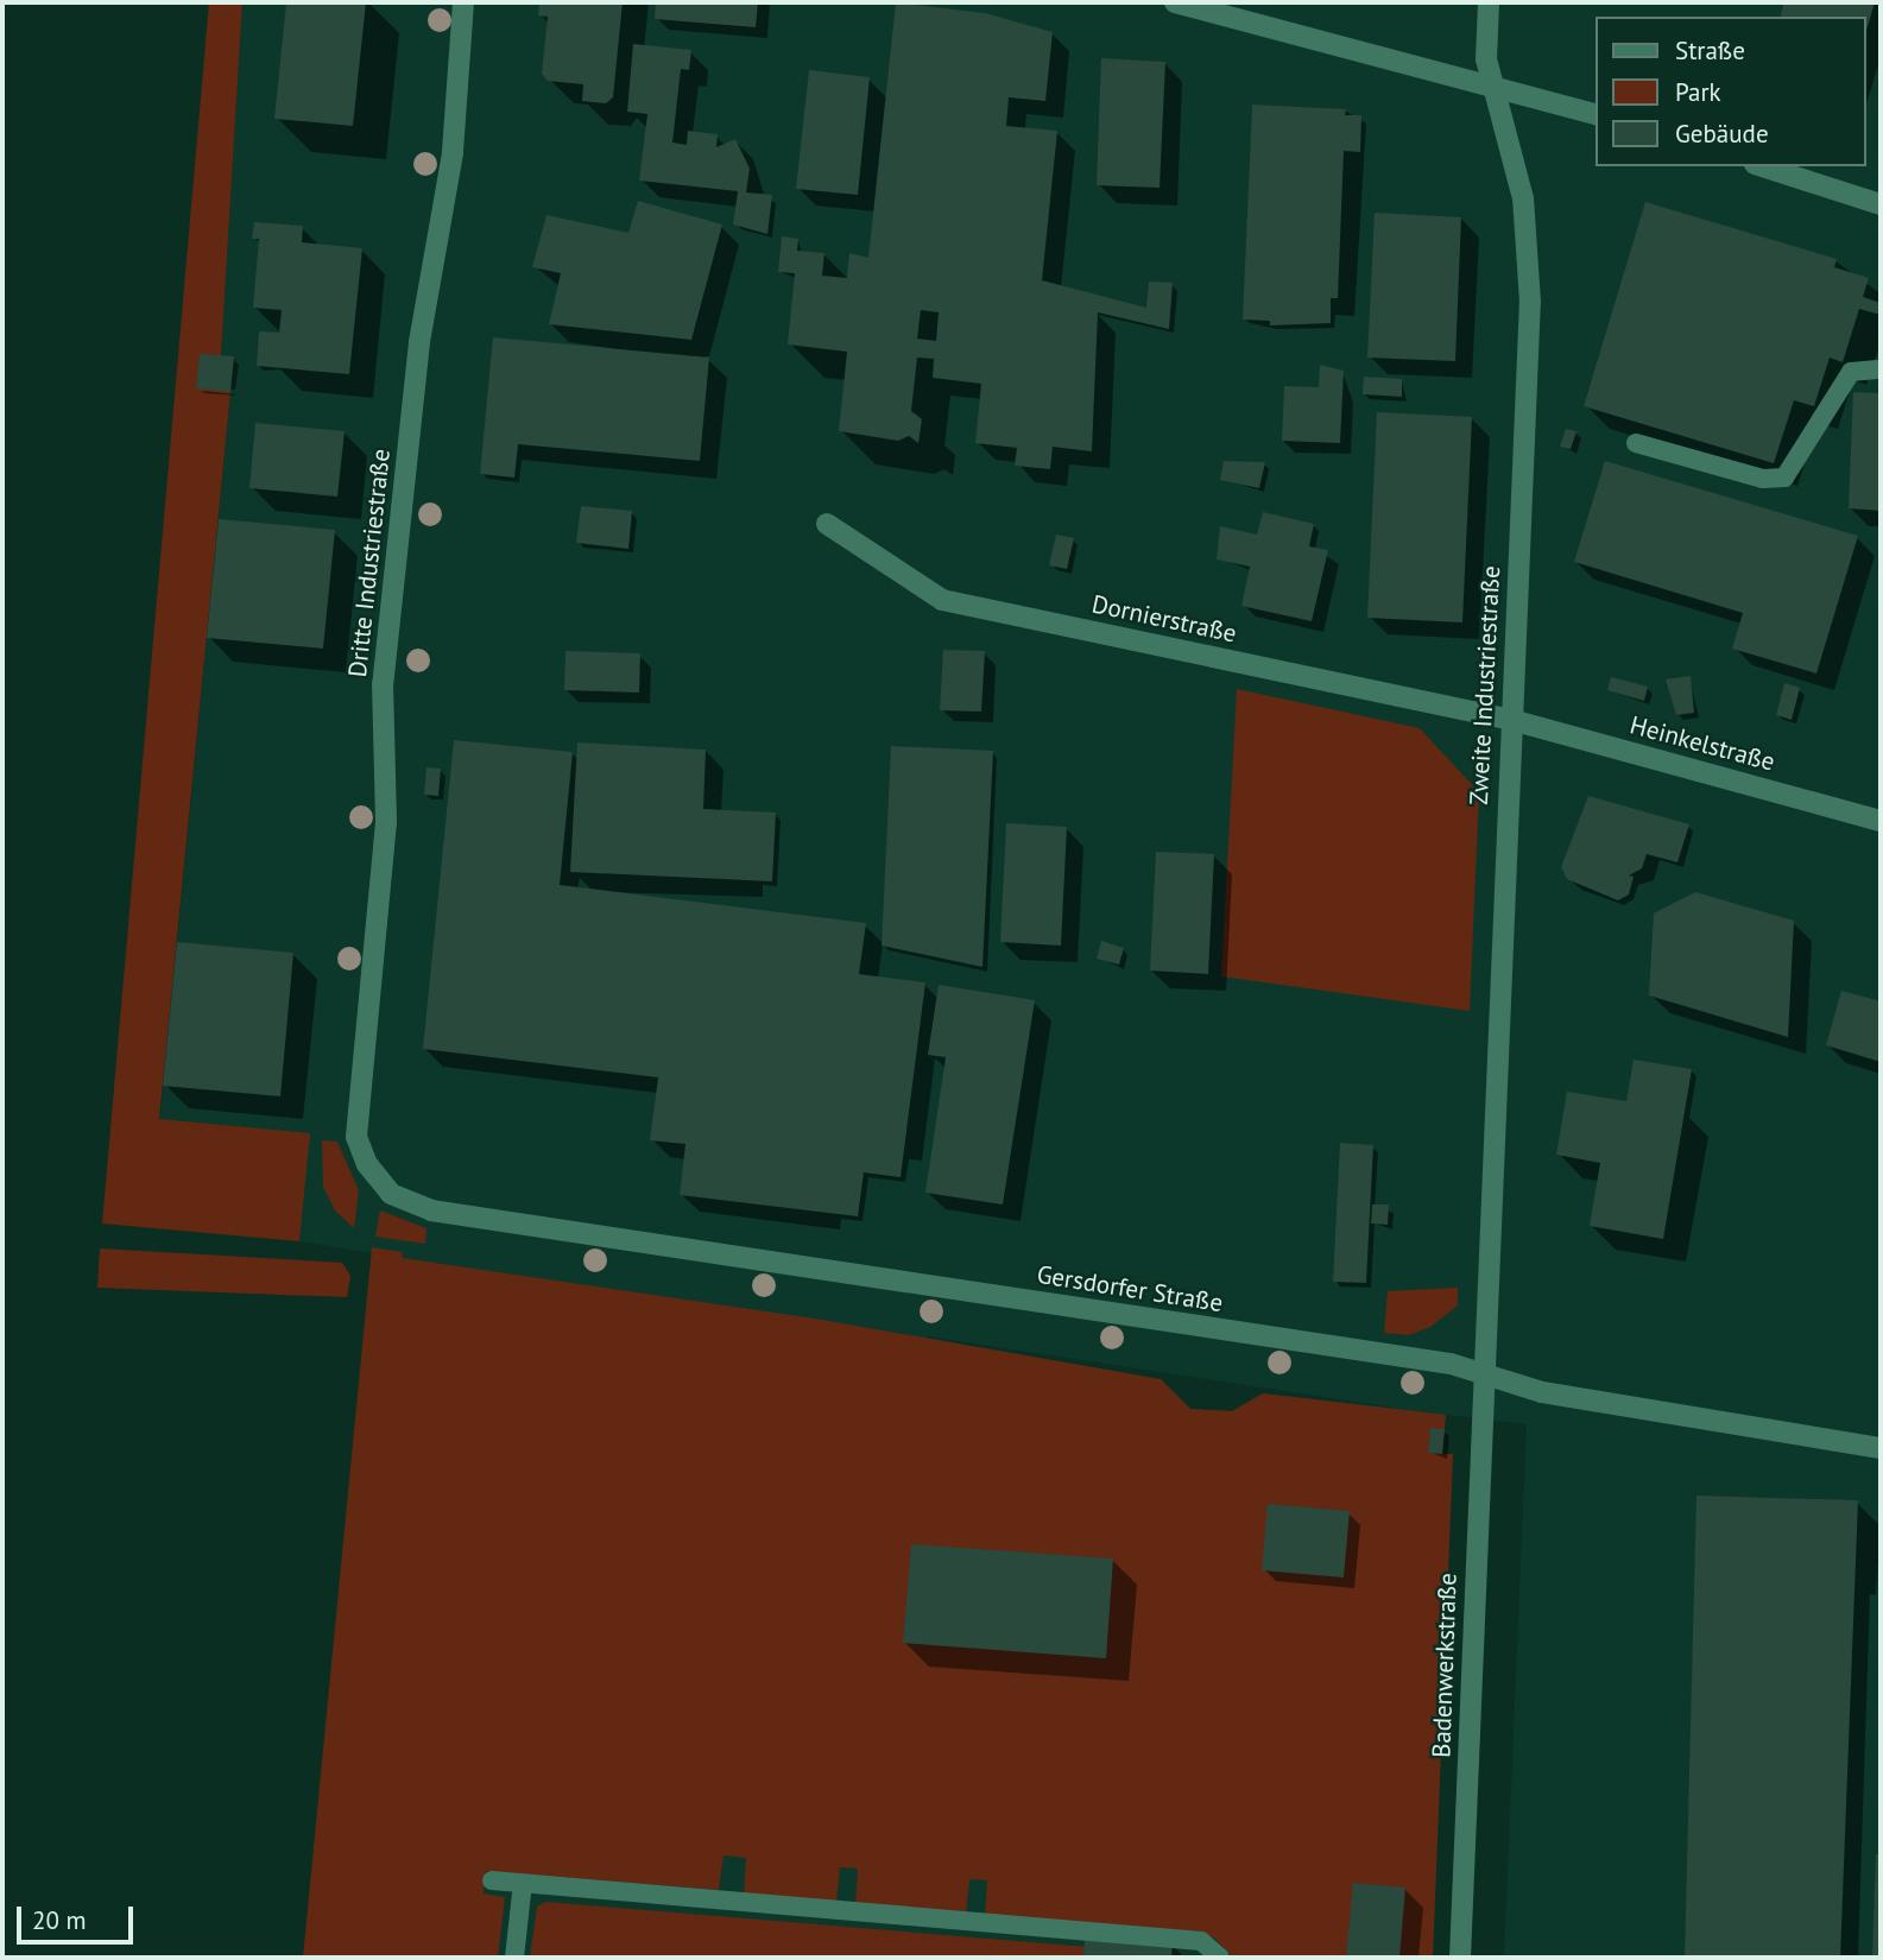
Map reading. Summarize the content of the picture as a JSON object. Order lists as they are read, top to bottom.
{
  "streets": {
    "street": [
      "Dritte Industriestraße",
      "Dornierstraße",
      "Zweite Industriestraße",
      "Heinkelstraße",
      "Gersdorfer Straße",
      "Badenwerkstraße"
    ]
  },
  "crossings": [
    ["Dritte Industriestraße", "Gersdorfer Straße"],
    ["Dornierstraße", "Zweite Industriestraße"],
    ["Dornierstraße", "Heinkelstraße"],
    ["Zweite Industriestraße", "Heinkelstraße"],
    ["Zweite Industriestraße", "Gersdorfer Straße"],
    ["Zweite Industriestraße", "Badenwerkstraße"],
    ["Gersdorfer Straße", "Badenwerkstraße"]
  ],
  "legend": ["Straße", "Park", "Gebäude"],
  "scale_bar": "20 m"
}
